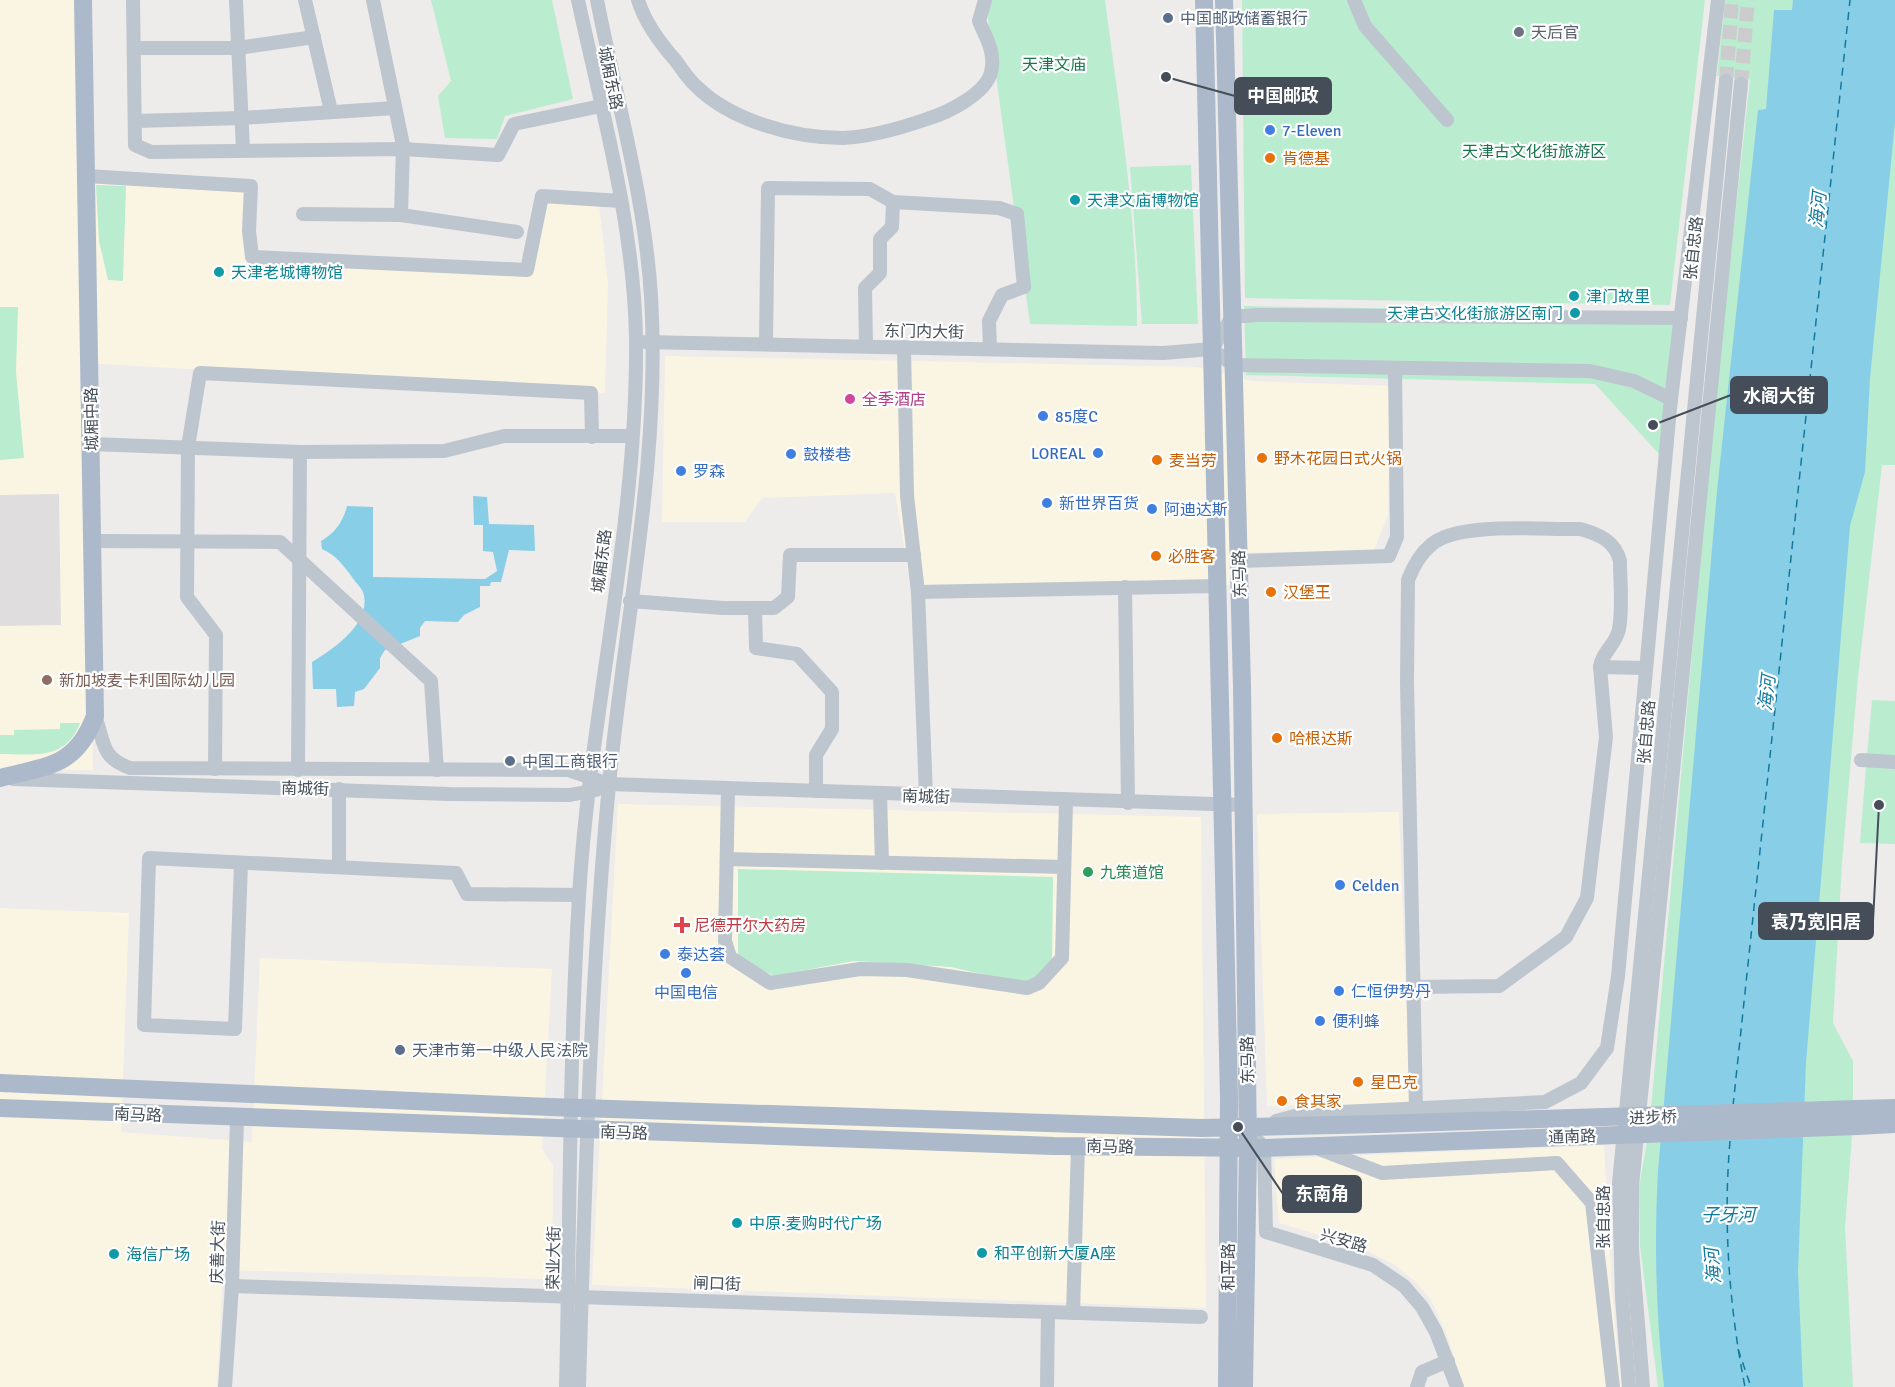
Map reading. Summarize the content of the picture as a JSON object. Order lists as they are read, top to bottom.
{
  "streets": {
    "main road": [
      "城厢中路",
      "东马路",
      "南马路",
      "进步桥",
      "通南路",
      "和平路"
    ],
    "street": [
      "城厢东路",
      "张自忠路",
      "东门内大街",
      "南城街",
      "兴安路",
      "庆善大街",
      "荣业大街",
      "闸口街"
    ]
  },
  "crossings": [
    ["城厢东路", "东门内大街"],
    ["城厢东路", "南城街"],
    ["城厢东路", "南马路"],
    ["城厢东路", "荣业大街"],
    ["张自忠路", "通南路"],
    ["东门内大街", "东马路"],
    ["城厢中路", "南城街"],
    ["东马路", "南城街"],
    ["东马路", "南马路"],
    ["东马路", "进步桥"],
    ["东马路", "通南路"],
    ["东马路", "兴安路"],
    ["东马路", "和平路"],
    ["南马路", "进步桥"],
    ["南马路", "通南路"],
    ["南马路", "兴安路"],
    ["南马路", "庆善大街"],
    ["南马路", "荣业大街"],
    ["南马路", "和平路"],
    ["进步桥", "通南路"],
    ["通南路", "兴安路"],
    ["通南路", "和平路"],
    ["兴安路", "和平路"],
    ["庆善大街", "闸口街"],
    ["荣业大街", "闸口街"]
  ],
  "water": ["海河", "子牙河"],
  "parks": ["天津文庙", "天津古文化街旅游区"],
  "places": {
    "other": [
      "中国邮政储蓄银行",
      "天后官",
      "中国邮政",
      "7-Eleven",
      "肯德基",
      "天津文庙博物馆",
      "天津老城博物馆",
      "津门故里",
      "天津古文化街旅游区南门",
      "全季酒店",
      "85度C",
      "水阁大街",
      "LOREAL",
      "鼓楼巷",
      "野木花园日式火锅",
      "麦当劳",
      "罗森",
      "新世界百货",
      "阿迪达斯",
      "必胜客",
      "汉堡王",
      "新加坡麦卡利国际幼儿园",
      "哈根达斯",
      "中国工商银行",
      "袁乃宽旧居",
      "九策道馆",
      "Celden",
      "泰达荟",
      "中国电信",
      "仁恒伊势丹",
      "便利蜂",
      "天津市第一中级人民法院",
      "星巴克",
      "食其家",
      "东南角",
      "中原·麦购时代广场",
      "和平创新大厦A座",
      "海信广场"
    ],
    "health": ["尼德开尔大药房"]
  }
}
